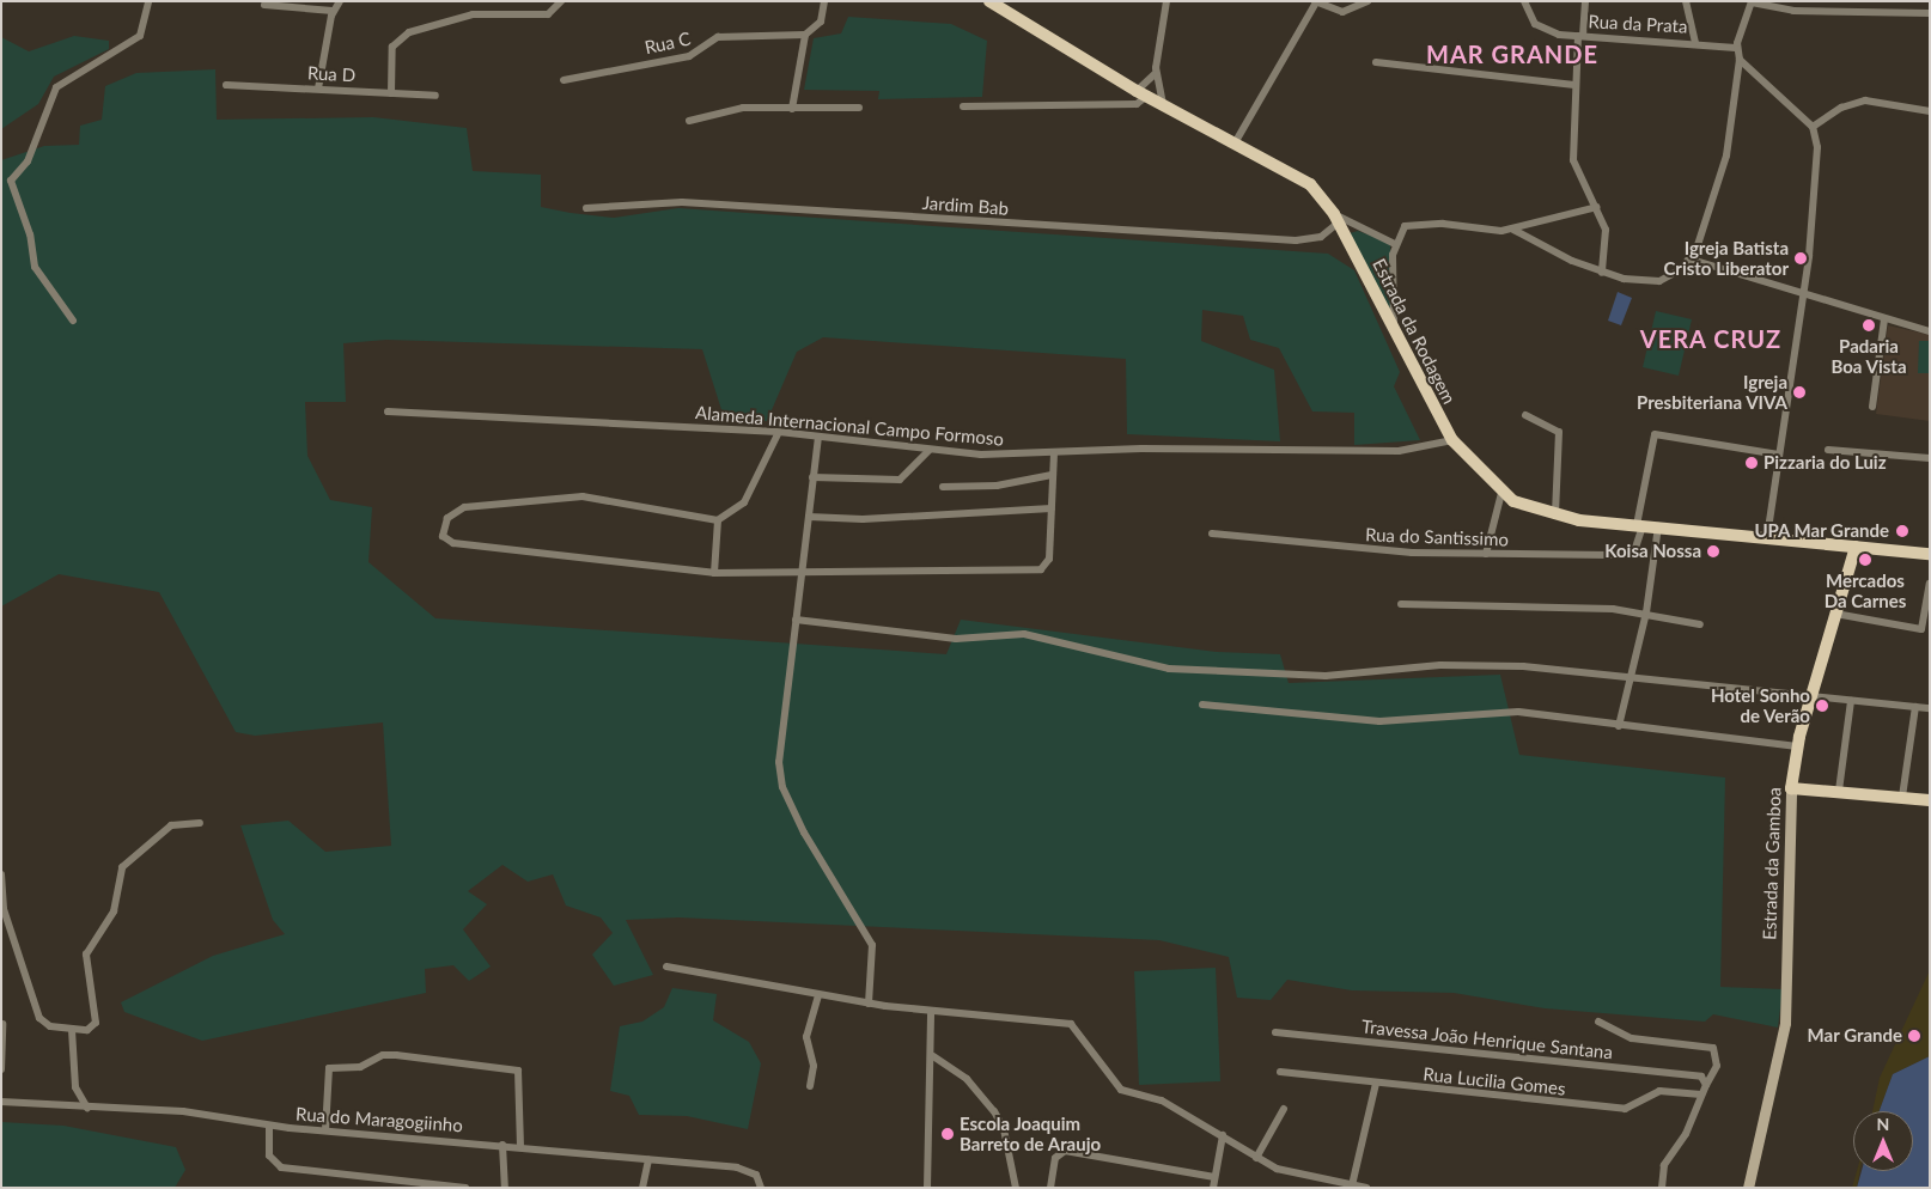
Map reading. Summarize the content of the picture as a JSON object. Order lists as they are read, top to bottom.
{
  "streets": {
    "main road": ["Estrada da Rodagem", "Estrada da Gamboa"],
    "street": [
      "Rua da Prata",
      "Rua C",
      "Rua D",
      "Jardim Bab",
      "Alameda Internacional Campo Formoso",
      "Rua do Santissimo",
      "Travessa João Henrique Santana",
      "Rua Lucilia Gomes",
      "Rua do Maragogiinho"
    ]
  },
  "crossings": [
    ["Jardim Bab", "Estrada da Rodagem"],
    ["Estrada da Rodagem", "Alameda Internacional Campo Formoso"],
    ["Estrada da Rodagem", "Rua do Santissimo"],
    ["Estrada da Rodagem", "Estrada da Gamboa"]
  ],
  "districts": ["MAR GRANDE", "VERA CRUZ"],
  "places": [
    "Igreja Batista Cristo Liberator",
    "Padaria Boa Vista",
    "Igreja Presbiteriana VIVA",
    "Pizzaria do Luiz",
    "UPA Mar Grande",
    "Koisa Nossa",
    "Mercados Da Carnes",
    "Hotel Sonho de Verão",
    "Mar Grande",
    "Escola Joaquim Barreto de Araujo"
  ],
  "north": "top"
}
